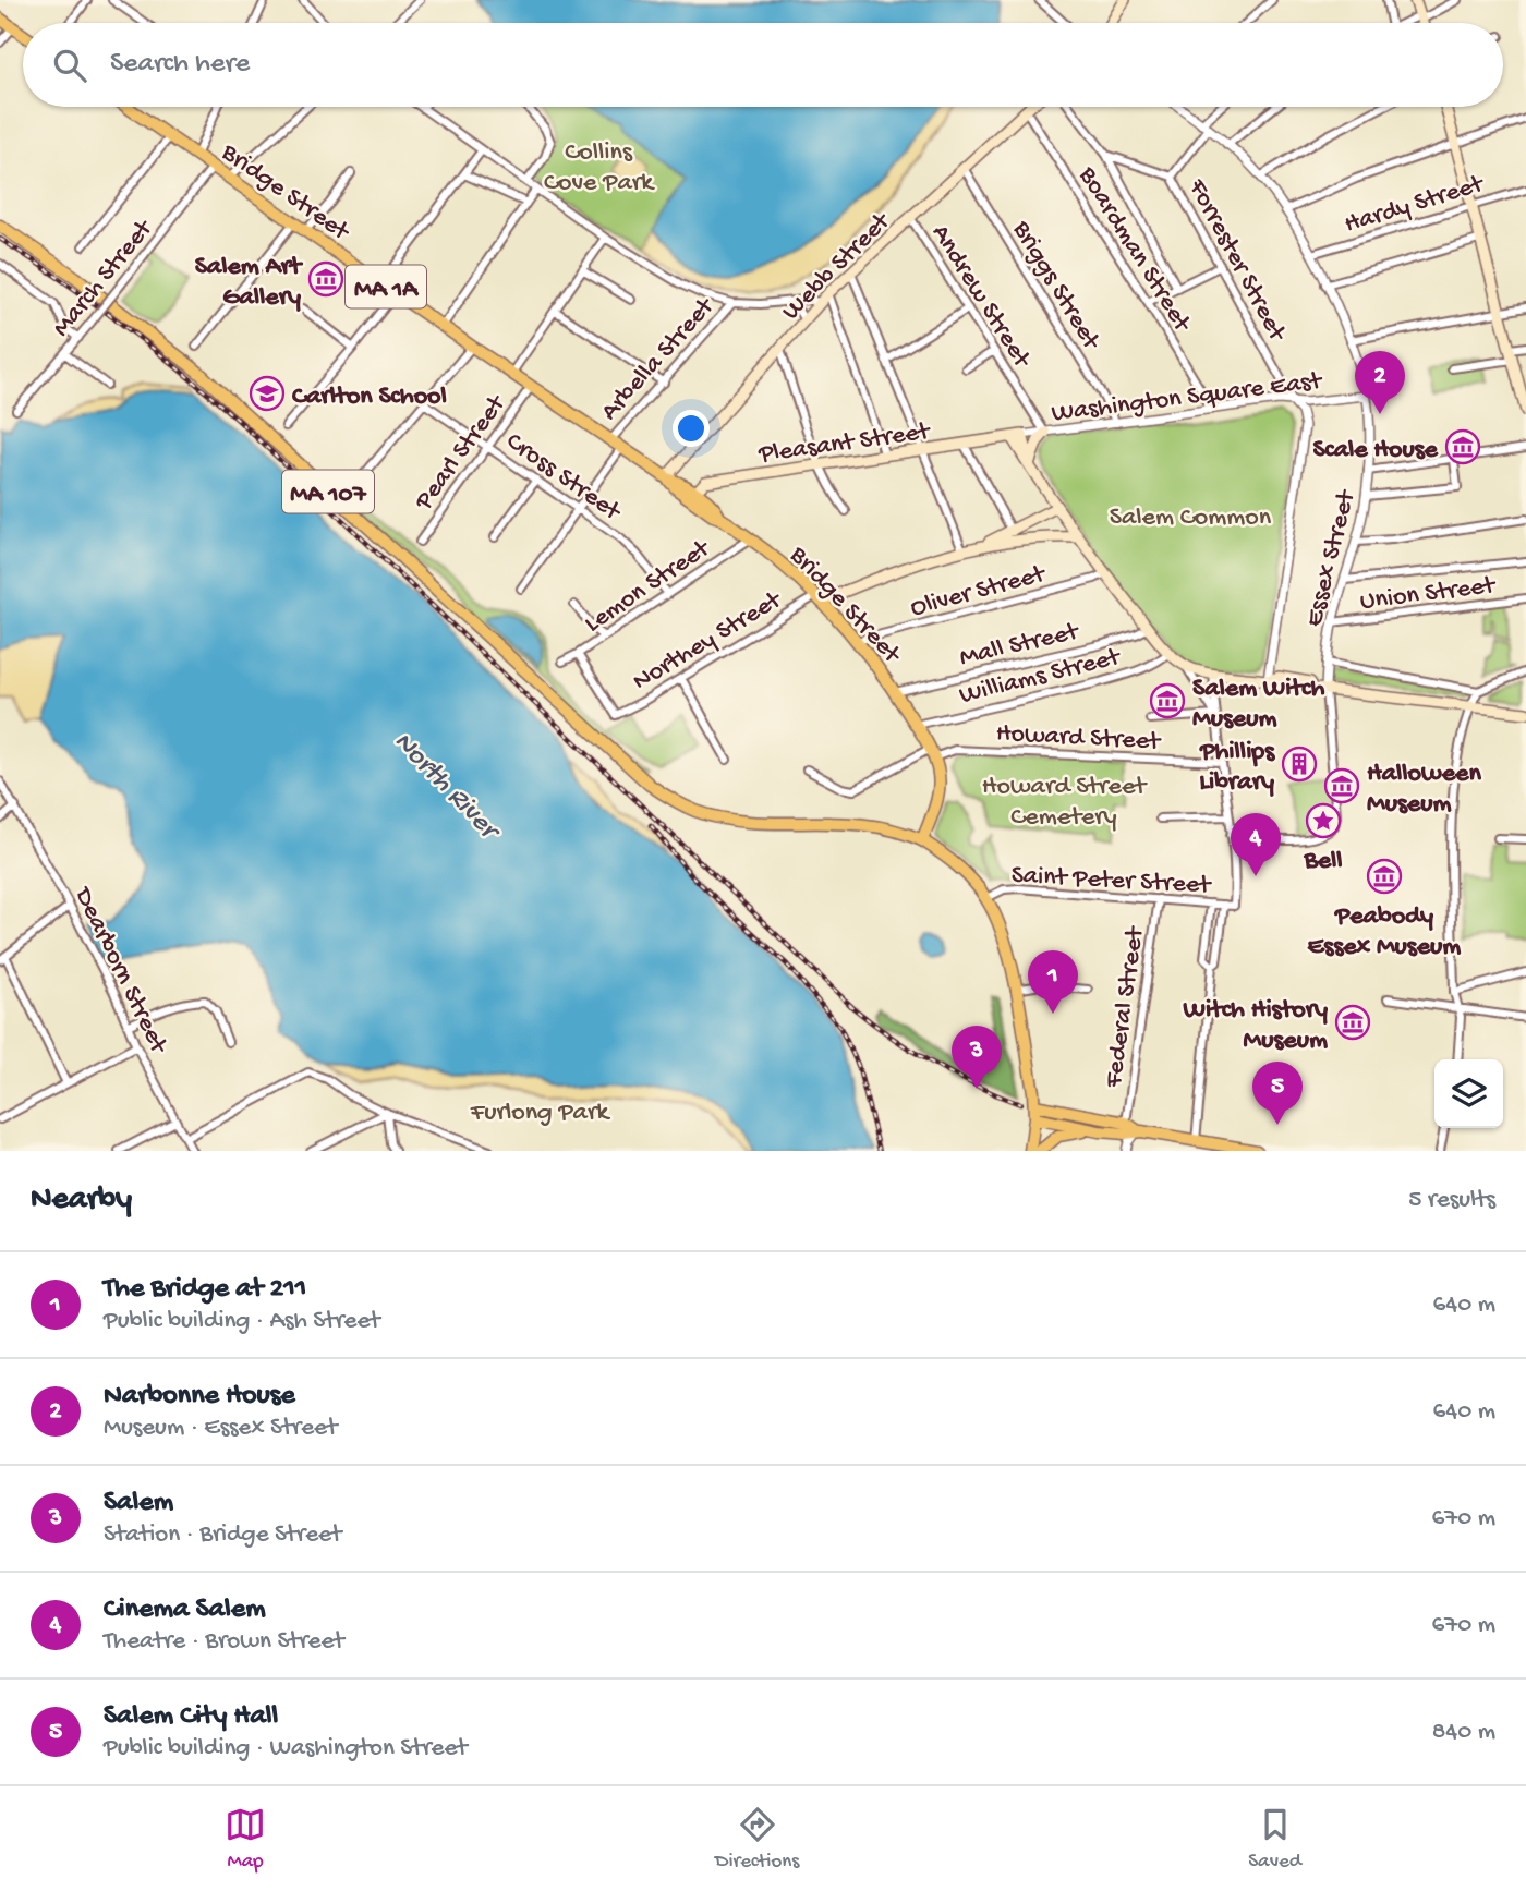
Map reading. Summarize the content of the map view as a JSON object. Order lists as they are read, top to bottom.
{
  "streets": {
    "main road": [
      "Bridge Street",
      "Webb Street",
      "MA 1A",
      "Pleasant Street",
      "MA 107"
    ],
    "street": [
      "Hardy Street",
      "Boardman Street",
      "Forrester Street",
      "March Street",
      "Briggs Street",
      "Andrew Street",
      "Arbella Street",
      "Washington Square East",
      "Pearl Street",
      "Cross Street",
      "Essex Street",
      "Lemon Street",
      "Oliver Street",
      "Union Street",
      "Northey Street",
      "Mall Street",
      "Williams Street",
      "Howard Street",
      "Saint Peter Street",
      "Dearborn Street",
      "Federal Street"
    ]
  },
  "crossings": [
    ["Bridge Street", "Webb Street"],
    ["Bridge Street", "March Street"],
    ["Bridge Street", "Arbella Street"],
    ["Bridge Street", "Pleasant Street"],
    ["Bridge Street", "Pearl Street"],
    ["Bridge Street", "MA 107"],
    ["Bridge Street", "Lemon Street"],
    ["Bridge Street", "Oliver Street"],
    ["Bridge Street", "Northey Street"],
    ["Bridge Street", "Mall Street"],
    ["Bridge Street", "Williams Street"],
    ["Bridge Street", "Howard Street"],
    ["Hardy Street", "Essex Street"],
    ["Boardman Street", "Webb Street"],
    ["Boardman Street", "Washington Square East"],
    ["Forrester Street", "Washington Square East"],
    ["Forrester Street", "Essex Street"],
    ["Webb Street", "Briggs Street"],
    ["Webb Street", "Andrew Street"],
    ["Briggs Street", "Washington Square East"],
    ["Andrew Street", "Washington Square East"],
    ["Washington Square East", "Pleasant Street"],
    ["Washington Square East", "Essex Street"],
    ["Pearl Street", "Cross Street"],
    ["Cross Street", "Lemon Street"],
    ["MA 107", "Saint Peter Street"],
    ["Essex Street", "Union Street"],
    ["Essex Street", "Saint Peter Street"],
    ["Lemon Street", "Northey Street"],
    ["Saint Peter Street", "Federal Street"]
  ],
  "water": ["North River"],
  "parks": [
    "Collins Cove Park",
    "Salem Common",
    "Howard Street Cemetery",
    "Furlong Park"
  ],
  "places": {
    "museum": [
      "Salem Art Gallery",
      "Scale House",
      "Salem Witch Museum",
      "Halloween Museum",
      "Peabody Essex Museum",
      "Witch History Museum"
    ],
    "school or university": ["Carlton School"],
    "building": ["Phillips Library"],
    "place": ["Bell"]
  },
  "page": {
    "search": "Search here",
    "pins": [
      "2",
      "4",
      "1",
      "3",
      "5"
    ],
    "heading": ["Nearby", "5 results"],
    "list": [
      {
        "mark": "1",
        "name": "The Bridge at 211",
        "note": "Public building · Ash Street",
        "value": "640 m"
      },
      {
        "mark": "2",
        "name": "Narbonne House",
        "note": "Museum · Essex Street",
        "value": "640 m"
      },
      {
        "mark": "3",
        "name": "Salem",
        "note": "Station · Bridge Street",
        "value": "670 m"
      },
      {
        "mark": "4",
        "name": "Cinema Salem",
        "note": "Theatre · Brown Street",
        "value": "670 m"
      },
      {
        "mark": "5",
        "name": "Salem City Hall",
        "note": "Public building · Washington Street",
        "value": "840 m"
      }
    ],
    "nav": ["Map", "Directions", "Saved"]
  }
}
